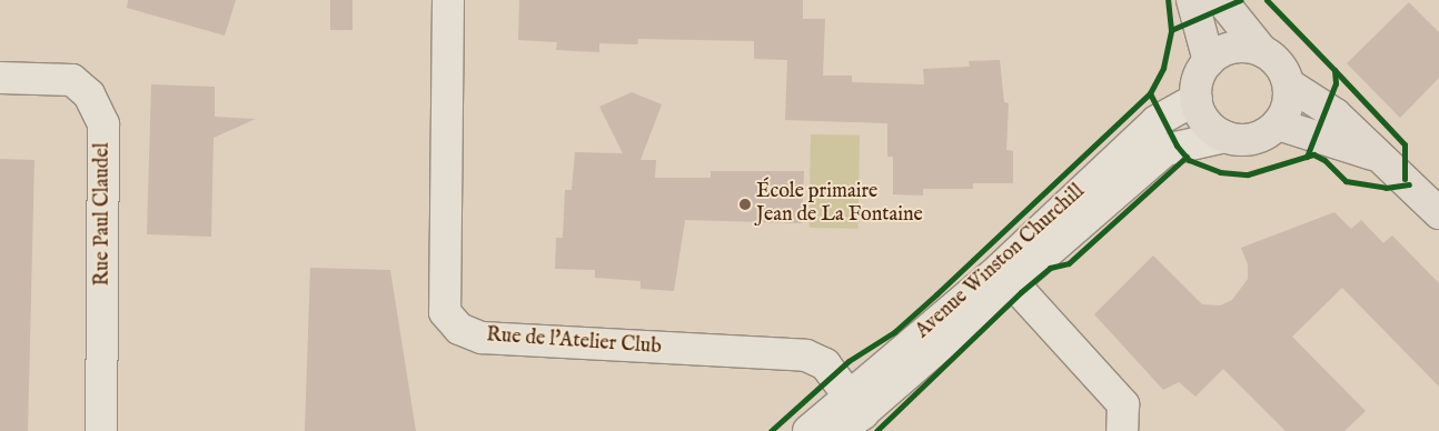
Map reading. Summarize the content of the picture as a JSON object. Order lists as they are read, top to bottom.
{
  "streets": {
    "street": ["Rue Paul Claudel", "Avenue Winston Churchill", "Rue de l'Atelier Club"]
  },
  "crossings": [
    ["Avenue Winston Churchill", "Rue de l'Atelier Club"]
  ],
  "places": ["École primaire Jean de La Fontaine"]
}
